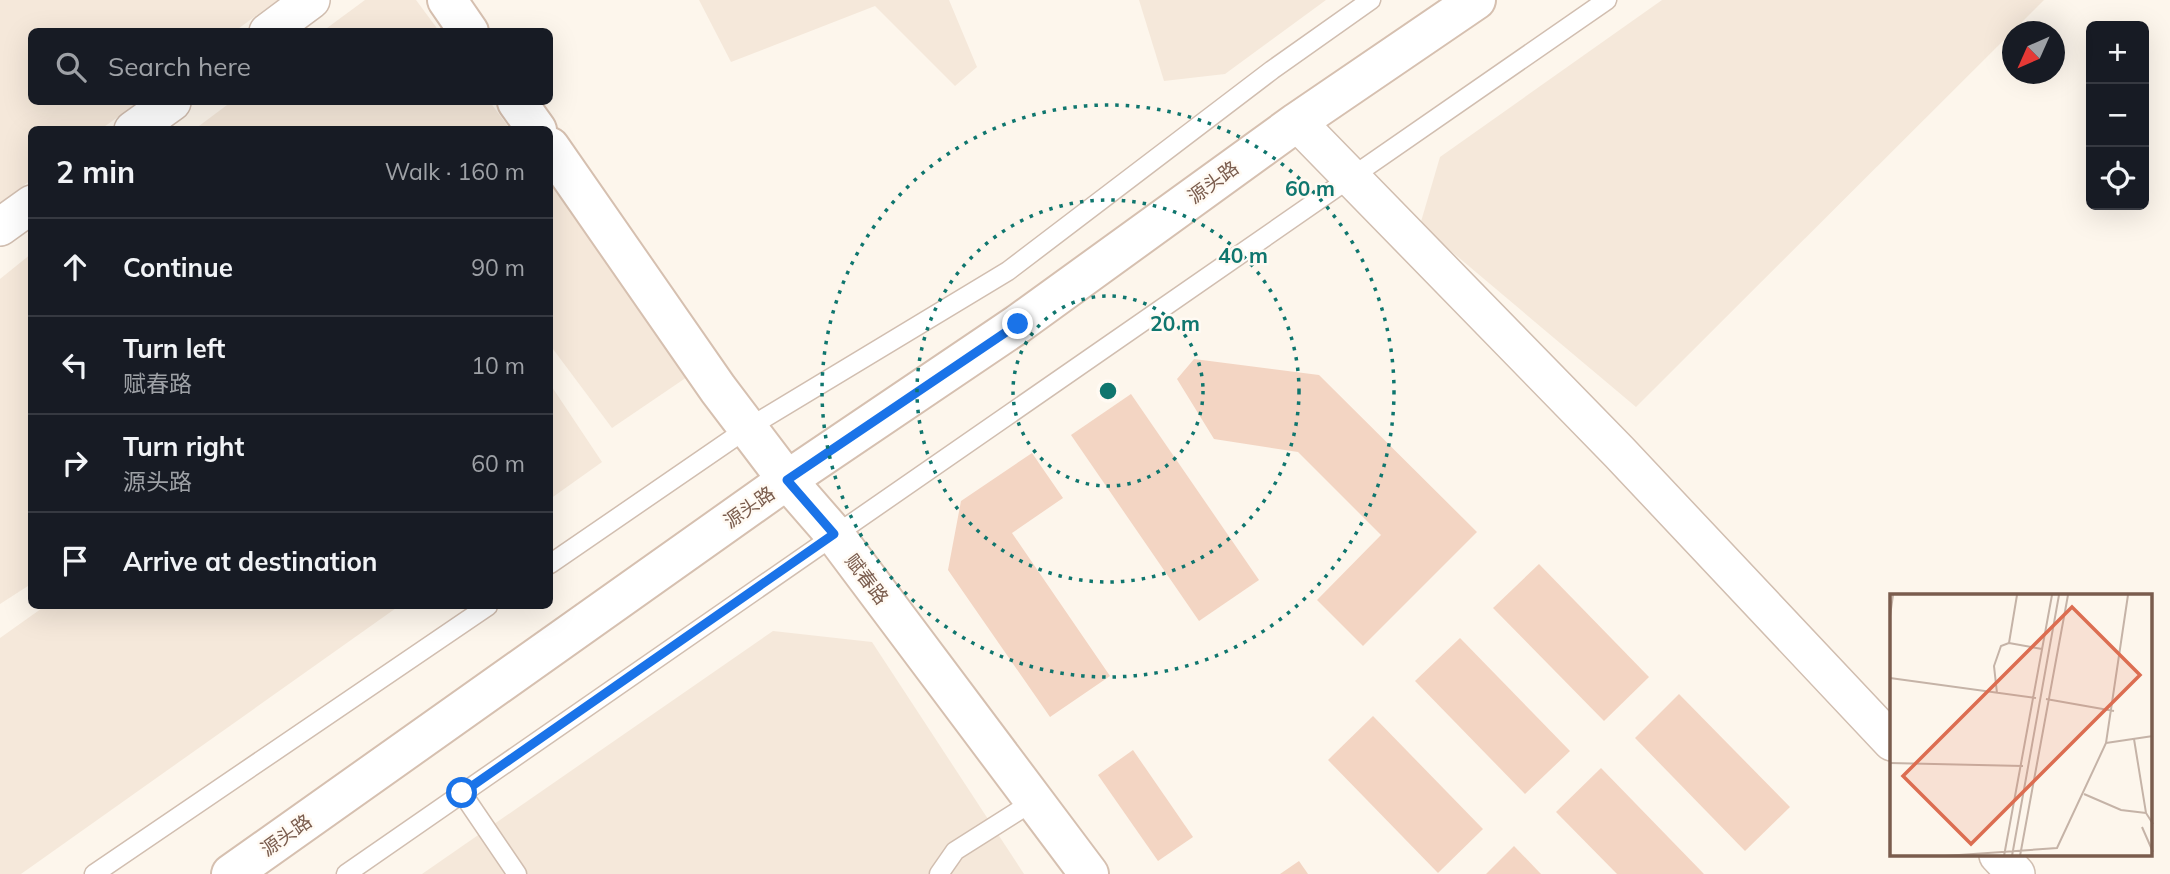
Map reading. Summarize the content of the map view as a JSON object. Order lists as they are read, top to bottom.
{
  "streets": {
    "main road": ["源头路", "赋春路"]
  },
  "crossings": [
    ["源头路", "赋春路"]
  ],
  "north": "bottom left",
  "page": {
    "map_buttons": ["+", "−"],
    "search": "Search here",
    "heading": ["2 min", "Walk · 160 m"],
    "list": [
      ["Continue", "90 m"],
      ["Turn left", "赋春路", "10 m"],
      ["Turn right", "源头路", "60 m"],
      "Arrive at destination"
    ]
  },
  "rings": ["60 m", "40 m", "20 m"]
}
